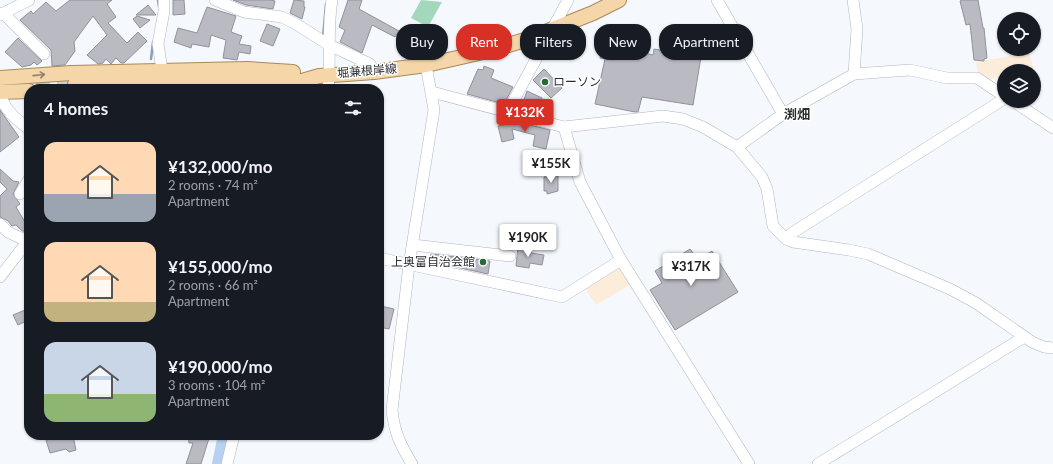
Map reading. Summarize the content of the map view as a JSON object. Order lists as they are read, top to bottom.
{
  "streets": {
    "main road": ["堀兼根岸線"]
  },
  "districts": ["渕畑"],
  "places": ["ローソン", "上奥富自治会館"],
  "page": {
    "chip": [
      "Buy",
      "Rent",
      "Filters",
      "New",
      "Apartment"
    ],
    "heading": "4 homes",
    "price": [
      "¥132K",
      "¥155K",
      "¥190K",
      "¥317K"
    ],
    "list": [
      {
        "name": "¥132,000/mo",
        "note": "2 rooms · 74 m² · Apartment"
      },
      {
        "name": "¥155,000/mo",
        "note": "2 rooms · 66 m² · Apartment"
      },
      {
        "name": "¥190,000/mo",
        "note": "3 rooms · 104 m² · Apartment"
      }
    ]
  }
}
